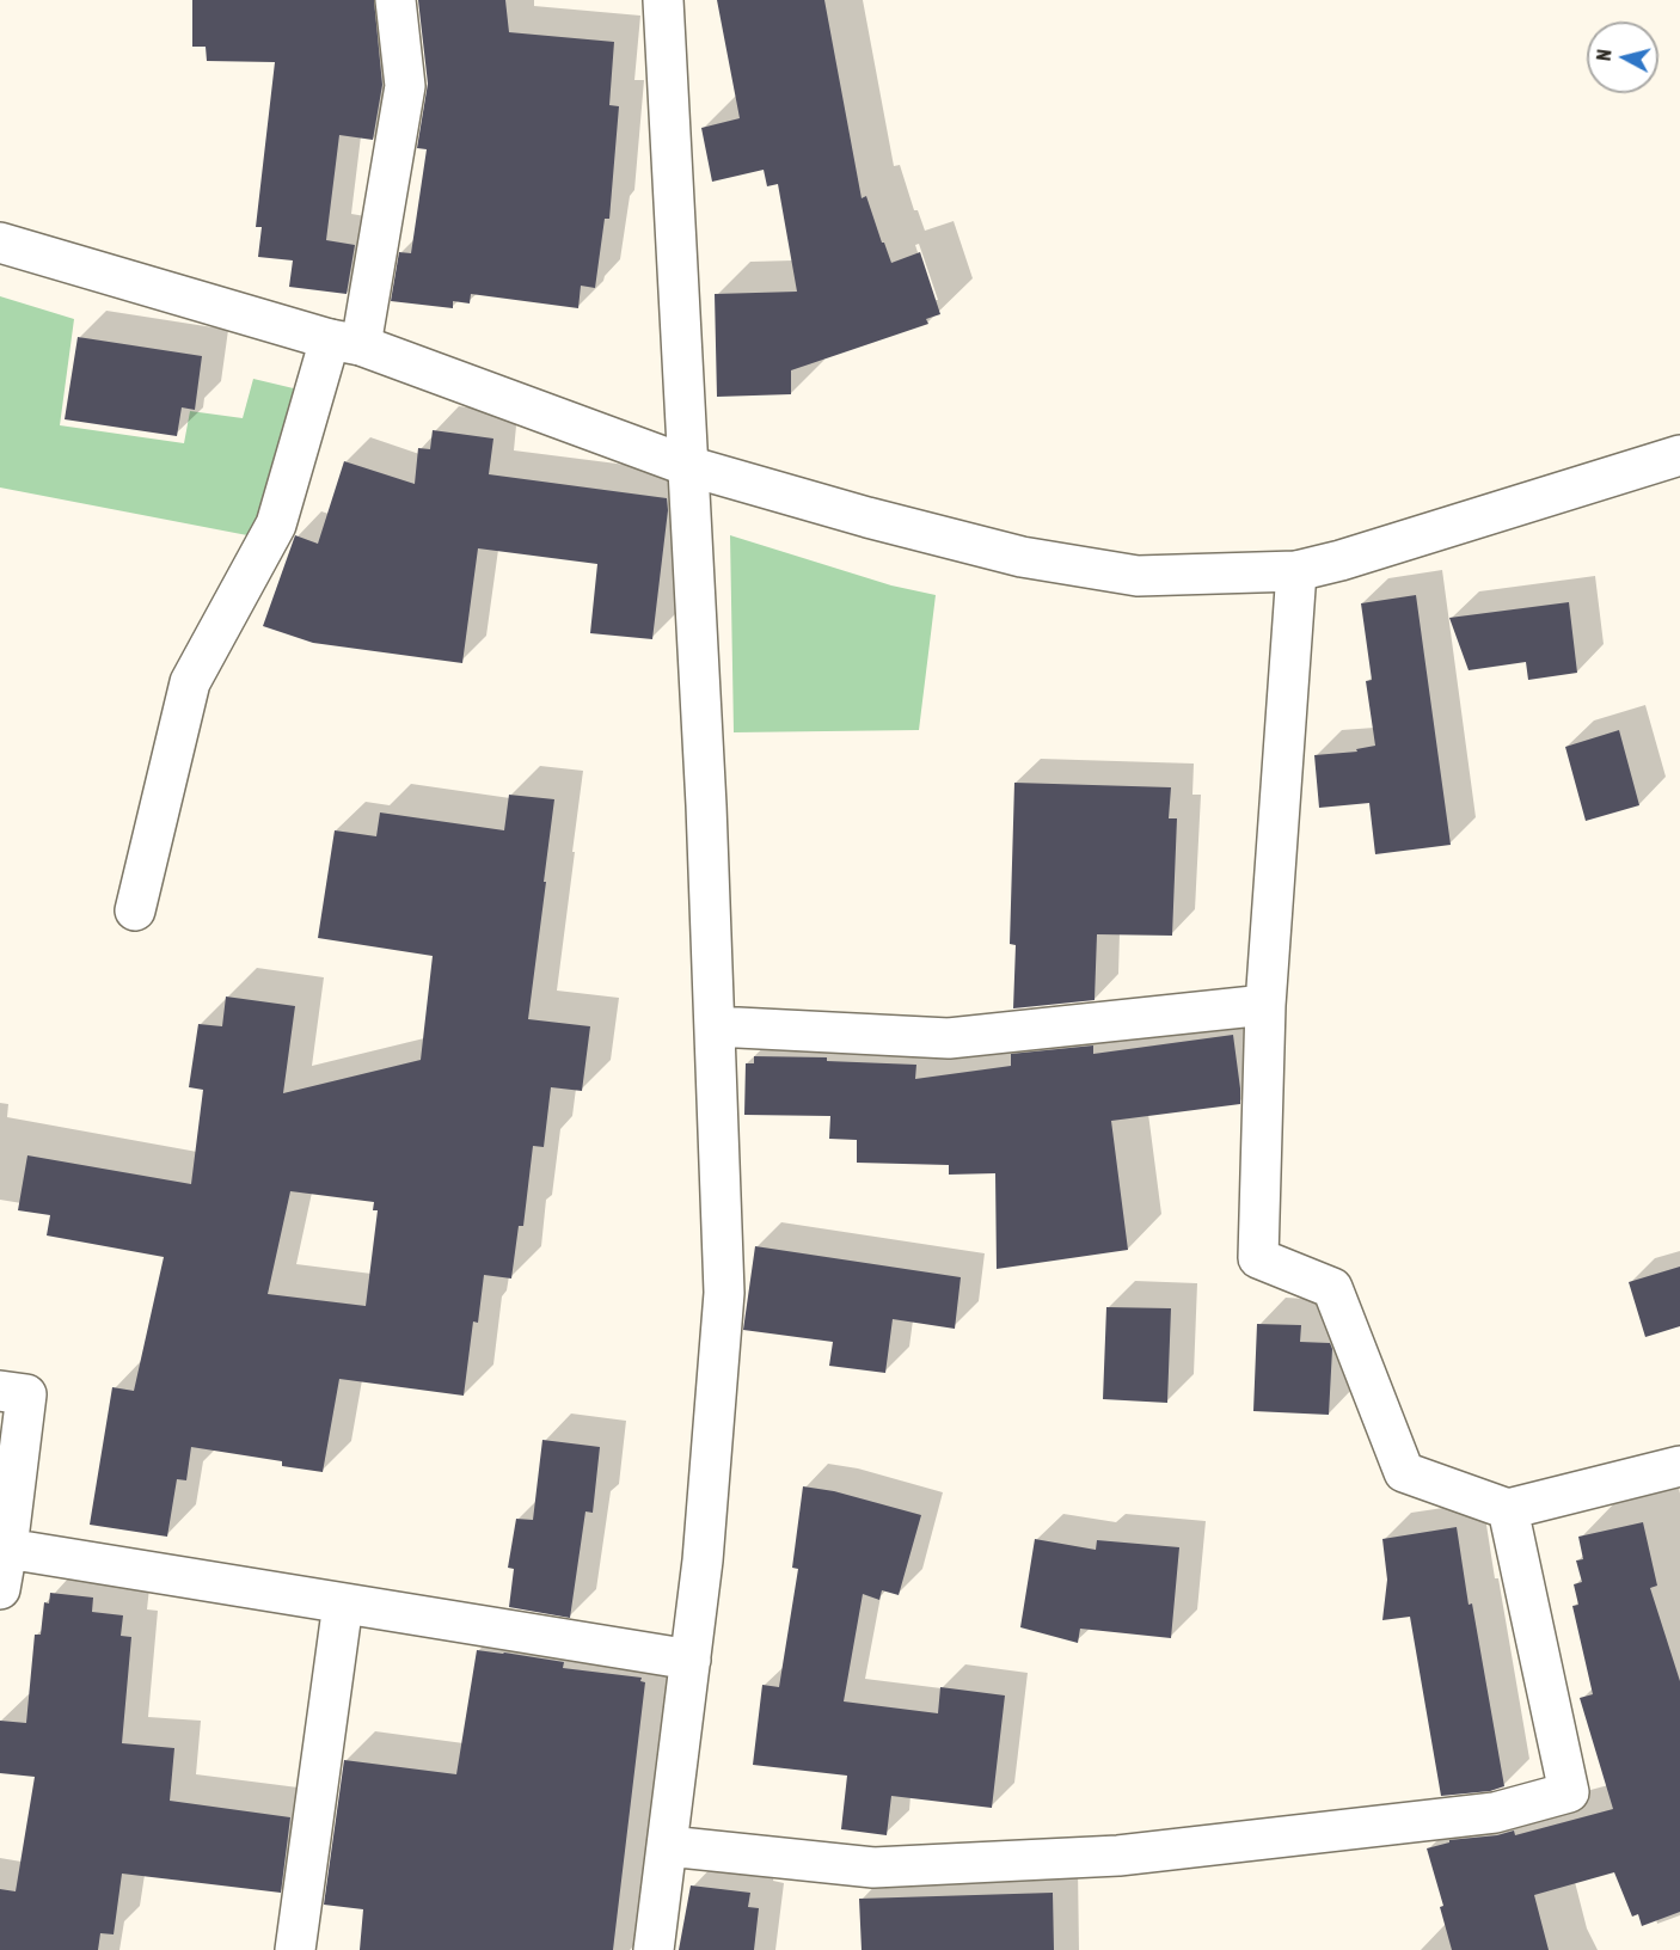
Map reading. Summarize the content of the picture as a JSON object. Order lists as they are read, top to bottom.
{
  "north": "left"
}
